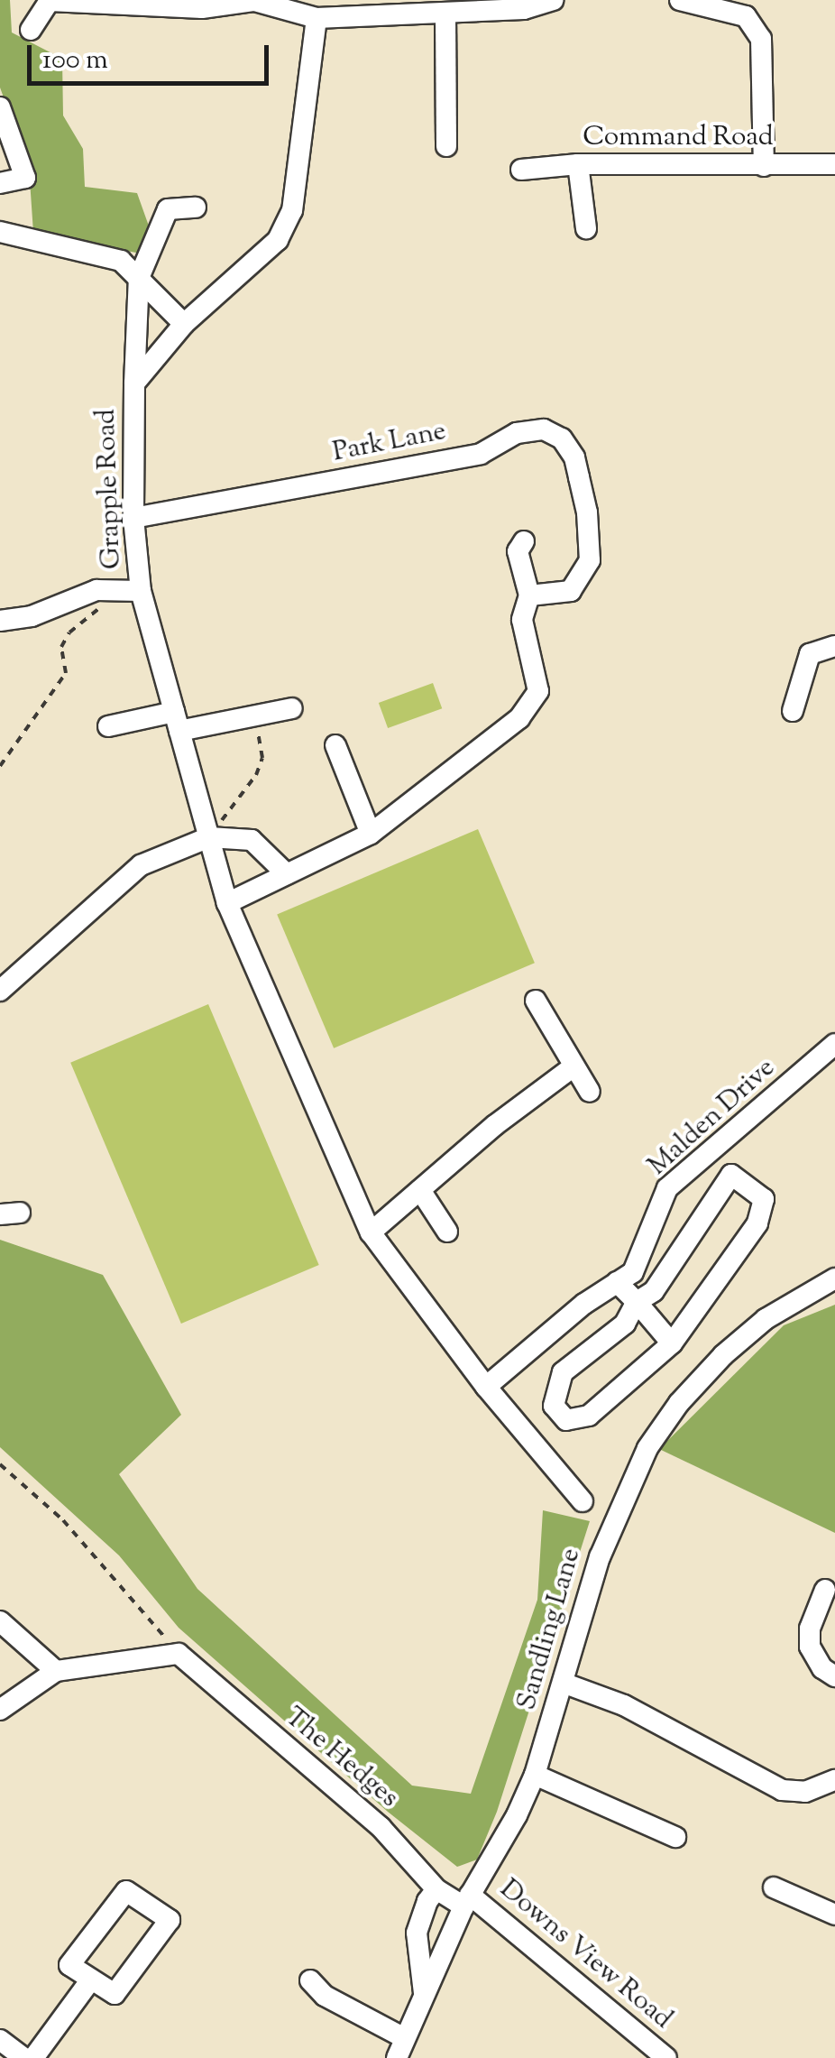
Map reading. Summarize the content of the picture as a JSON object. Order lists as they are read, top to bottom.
{
  "streets": {
    "street": [
      "Command Road",
      "Park Lane",
      "Grapple Road",
      "Malden Drive",
      "Sandling Lane",
      "The Hedges",
      "Downs View Road"
    ]
  },
  "crossings": [
    ["Park Lane", "Grapple Road"],
    ["Grapple Road", "Malden Drive"],
    ["Sandling Lane", "The Hedges"],
    ["Sandling Lane", "Downs View Road"],
    ["The Hedges", "Downs View Road"]
  ],
  "scale_bar": "100 m"
}
